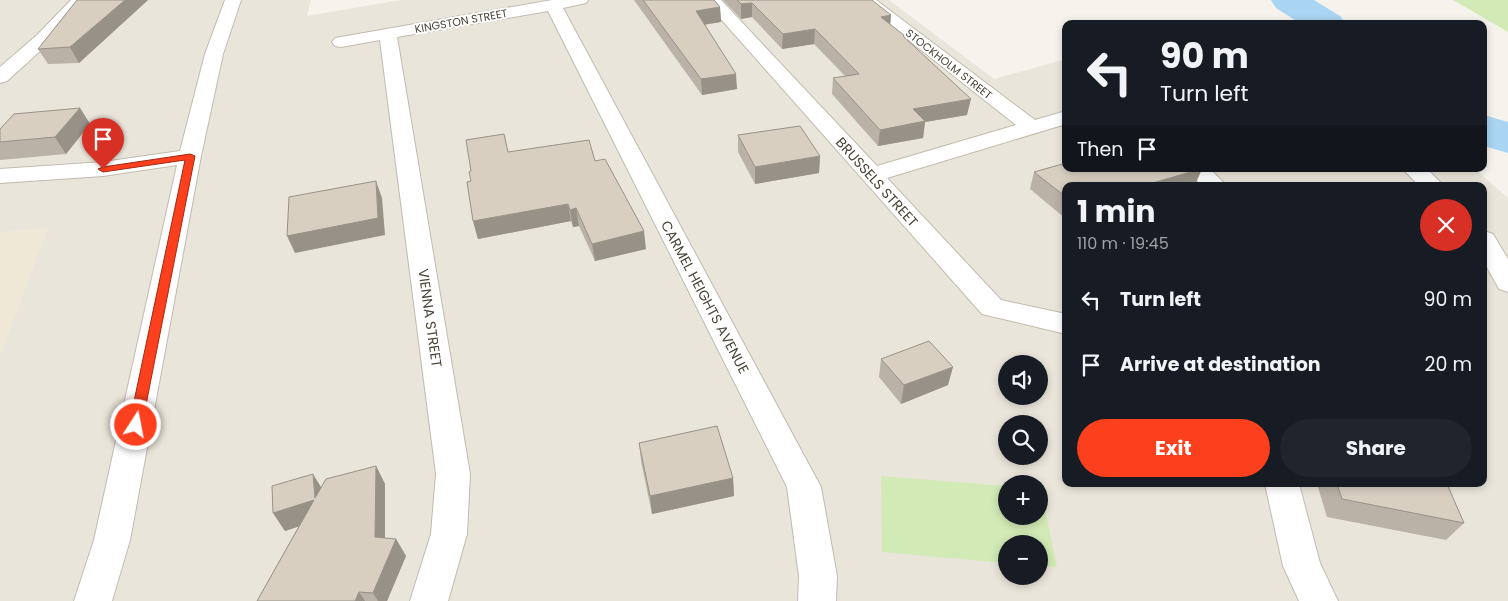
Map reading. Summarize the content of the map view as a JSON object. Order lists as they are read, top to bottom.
{
  "streets": {
    "street": [
      "KINGSTON STREET",
      "STOCKHOLM STREET",
      "BRUSSELS STREET",
      "CARMEL HEIGHTS AVENUE",
      "VIENNA STREET"
    ]
  },
  "crossings": [
    ["KINGSTON STREET", "CARMEL HEIGHTS AVENUE"],
    ["KINGSTON STREET", "VIENNA STREET"]
  ],
  "page": {
    "turn": ["90 m", "Turn left"],
    "then": "Then",
    "heading": ["1 min", "110 m · 19:45"],
    "list": [
      {
        "name": "Turn left",
        "value": "90 m"
      },
      {
        "name": "Arrive at destination",
        "value": "20 m"
      }
    ],
    "map_buttons": ["+", "−"],
    "buttons": ["Exit", "Share"]
  }
}
